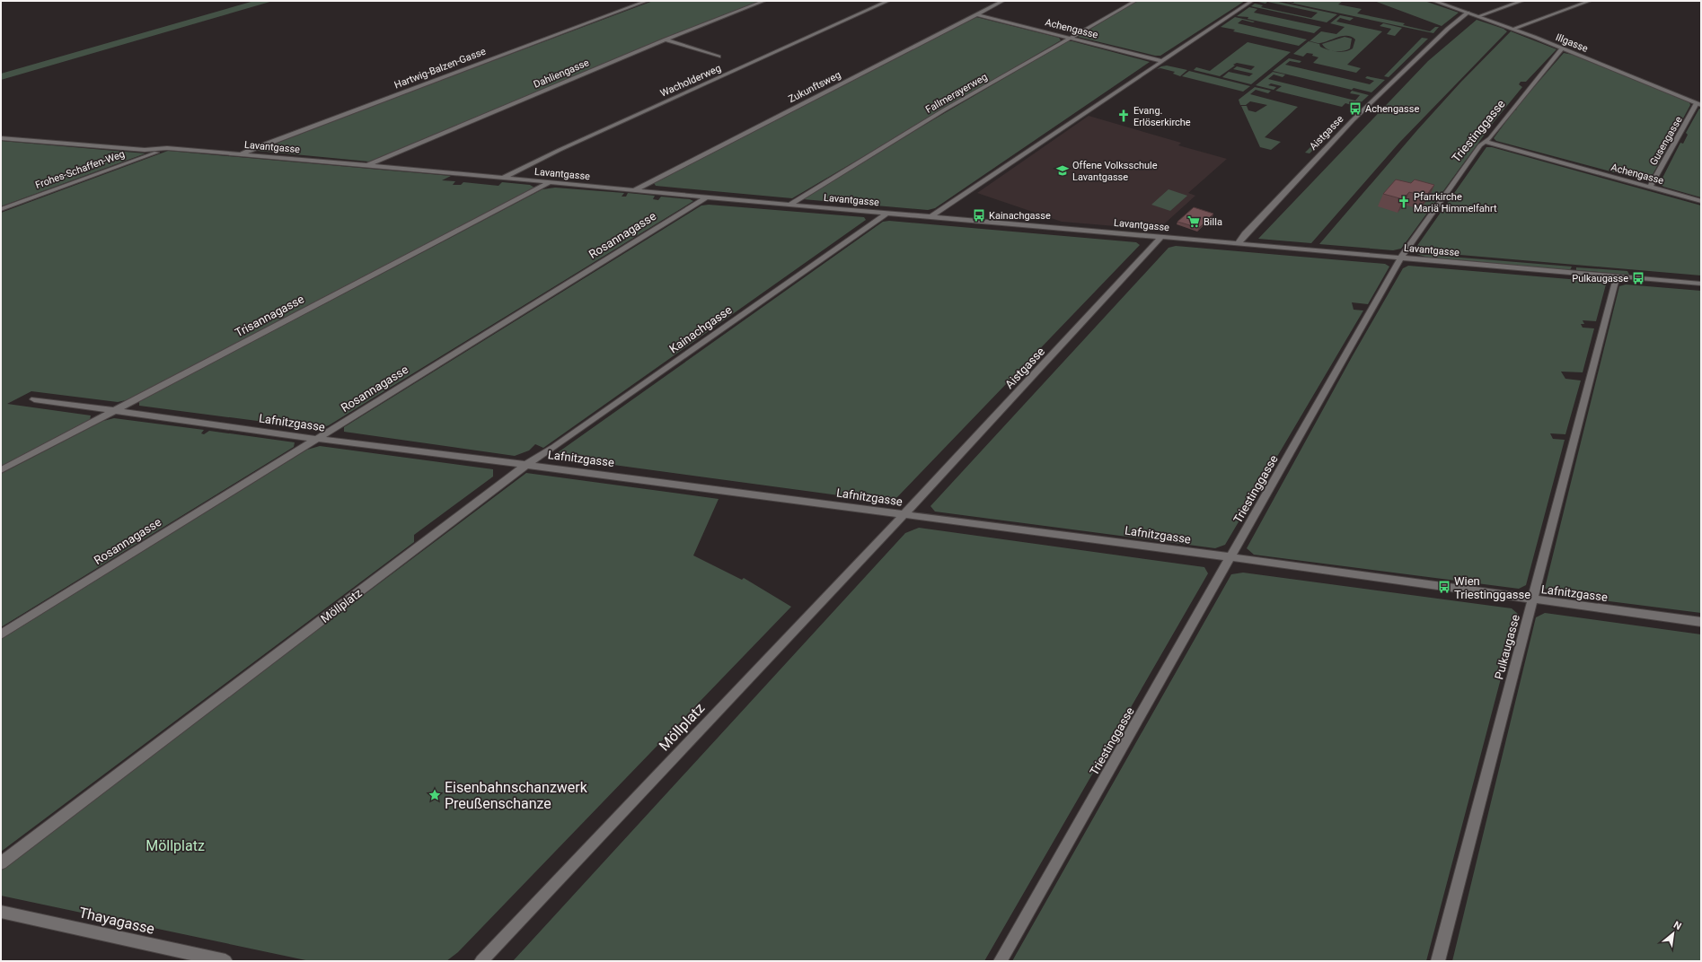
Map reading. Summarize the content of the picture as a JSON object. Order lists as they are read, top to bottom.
{
  "streets": {
    "street": [
      "Achengasse",
      "Illgasse",
      "Hartwig-Balzen-Gasse",
      "Dahliengasse",
      "Wacholderweg",
      "Zukunftsweg",
      "Fallmerayerweg",
      "Triestinggasse",
      "Aistgasse",
      "Gusengasse",
      "Lavantgasse",
      "Frohes-Schaffen-Weg",
      "Rosannagasse",
      "Trisannagasse",
      "Kainachgasse",
      "Lafnitzgasse",
      "Möllplatz",
      "Pulkaugasse",
      "Thayagasse"
    ]
  },
  "crossings": [
    ["Achengasse", "Zukunftsweg"],
    ["Achengasse", "Fallmerayerweg"],
    ["Achengasse", "Triestinggasse"],
    ["Achengasse", "Gusengasse"],
    ["Illgasse", "Triestinggasse"],
    ["Illgasse", "Aistgasse"],
    ["Illgasse", "Gusengasse"],
    ["Hartwig-Balzen-Gasse", "Lavantgasse"],
    ["Dahliengasse", "Lavantgasse"],
    ["Wacholderweg", "Lavantgasse"],
    ["Zukunftsweg", "Lavantgasse"],
    ["Fallmerayerweg", "Lavantgasse"],
    ["Triestinggasse", "Lavantgasse"],
    ["Triestinggasse", "Lafnitzgasse"],
    ["Aistgasse", "Lavantgasse"],
    ["Aistgasse", "Lafnitzgasse"],
    ["Aistgasse", "Möllplatz"],
    ["Lavantgasse", "Frohes-Schaffen-Weg"],
    ["Lavantgasse", "Rosannagasse"],
    ["Lavantgasse", "Trisannagasse"],
    ["Lavantgasse", "Kainachgasse"],
    ["Lavantgasse", "Pulkaugasse"],
    ["Rosannagasse", "Lafnitzgasse"],
    ["Trisannagasse", "Lafnitzgasse"],
    ["Kainachgasse", "Lafnitzgasse"],
    ["Kainachgasse", "Möllplatz"],
    ["Lafnitzgasse", "Möllplatz"],
    ["Lafnitzgasse", "Pulkaugasse"]
  ],
  "parks": ["Möllplatz"],
  "places": {
    "bus stop": [
      "Achengasse",
      "Kainachgasse",
      "Pulkaugasse",
      "Wien Triestinggasse"
    ],
    "church": ["Evang. Erlöserkirche", "Pfarrkirche Mariä Himmelfahrt"],
    "school or university": ["Offene Volksschule Lavantgasse"],
    "supermarket": ["Billa"],
    "place": ["Eisenbahnschanzwerk Preußenschanze"]
  },
  "north": "top right"
}
